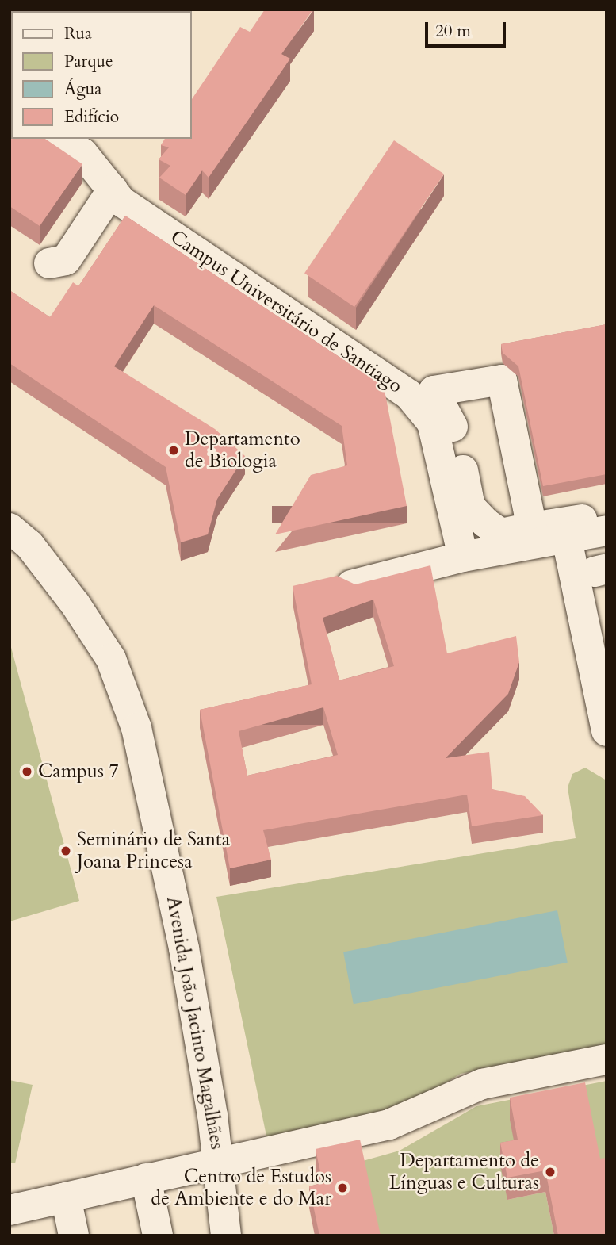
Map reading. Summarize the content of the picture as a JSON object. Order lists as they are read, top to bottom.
{
  "streets": {
    "street": ["Campus Universitário de Santiago", "Avenida João Jacinto Magalhães"]
  },
  "places": [
    "Departamento de Biologia",
    "Campus 7",
    "Seminário de Santa Joana Princesa",
    "Departamento de Línguas e Culturas",
    "Centro de Estudos de Ambiente e do Mar"
  ],
  "legend": [
    "Rua",
    "Parque",
    "Água",
    "Edifício"
  ],
  "scale_bar": "20 m"
}
